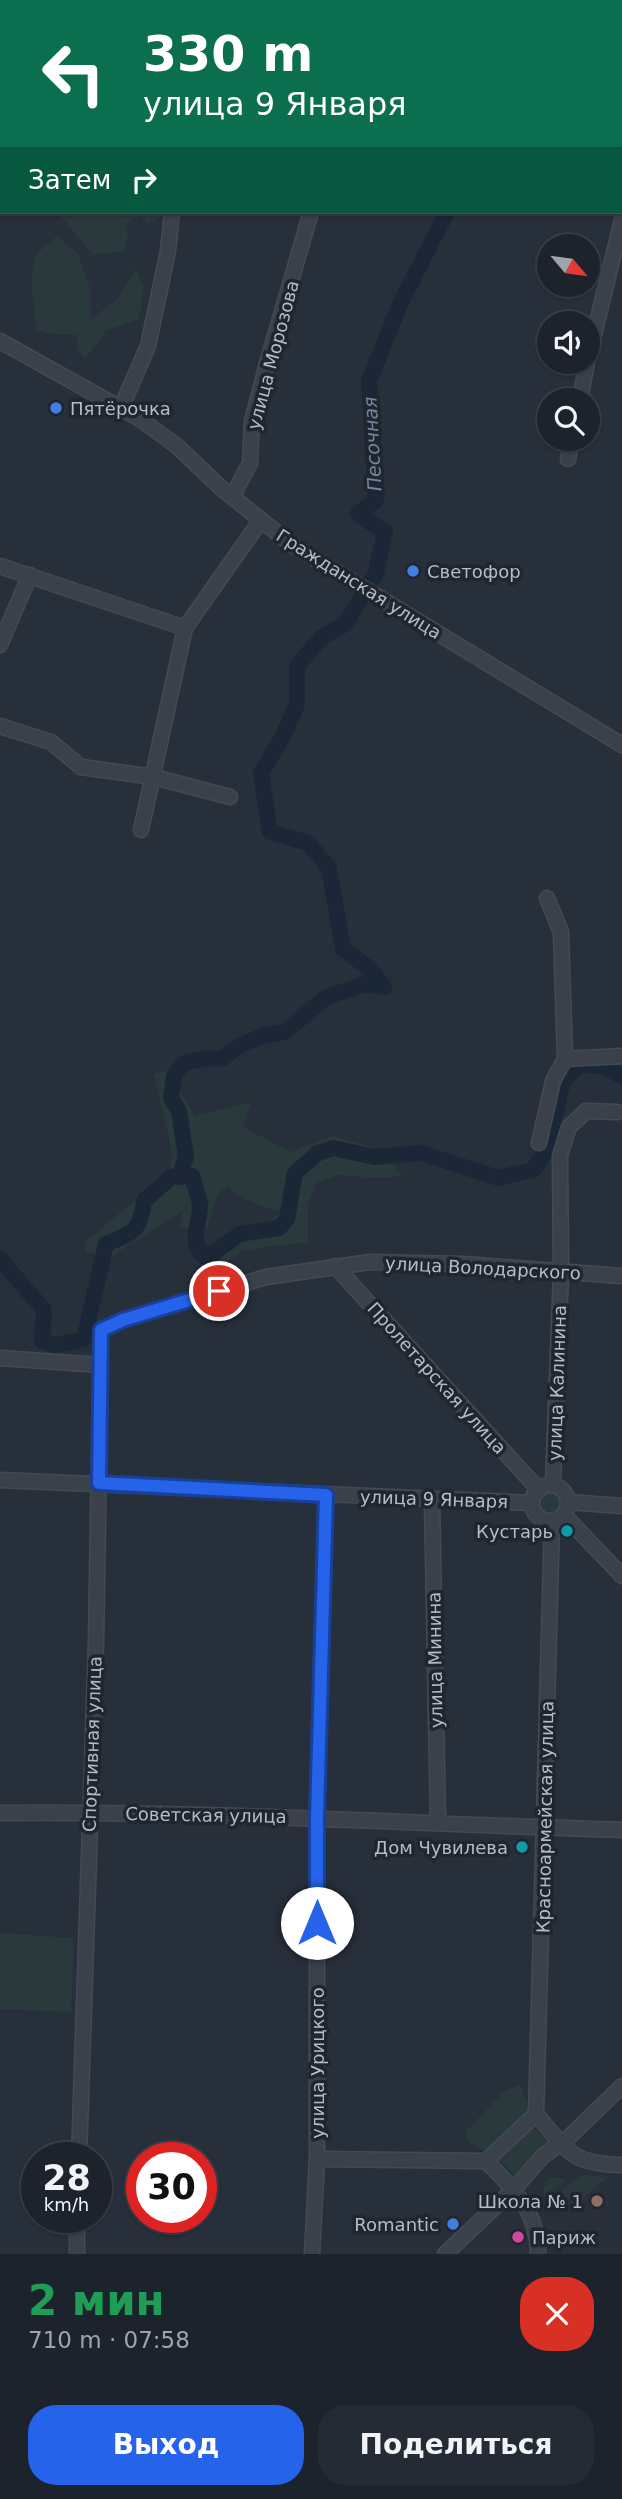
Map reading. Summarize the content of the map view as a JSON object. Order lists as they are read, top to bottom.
{
  "streets": {
    "street": [
      "улица Морозова",
      "Гражданская улица",
      "улица Володарского",
      "Пролетарская улица",
      "улица Калинина",
      "улица 9 Января",
      "улица Минина",
      "Спортивная улица",
      "Советская улица",
      "Красноармейская улица",
      "улица Урицкого"
    ]
  },
  "crossings": [
    ["улица Морозова", "Гражданская улица"],
    ["улица Володарского", "Пролетарская улица"],
    ["улица Володарского", "улица Калинина"],
    ["улица Володарского", "Спортивная улица"],
    ["Пролетарская улица", "улица Калинина"],
    ["Пролетарская улица", "улица 9 Января"],
    ["улица Калинина", "улица 9 Января"],
    ["улица 9 Января", "улица Минина"],
    ["улица 9 Января", "Спортивная улица"],
    ["улица 9 Января", "улица Урицкого"],
    ["улица Минина", "Советская улица"],
    ["Спортивная улица", "Советская улица"],
    ["Советская улица", "Красноармейская улица"],
    ["Советская улица", "улица Урицкого"]
  ],
  "water": ["Песочная"],
  "places": [
    "Пятёрочка",
    "Светофор",
    "Кустарь",
    "Дом Чувилева",
    "Школа № 1",
    "Romantic",
    "Париж"
  ],
  "north": "bottom right",
  "page": {
    "turn": ["330 m", "улица 9 Января"],
    "then": "Затем",
    "speed": "28 km/h",
    "limit": "30",
    "heading": ["2 мин", "710 m · 07:58"],
    "buttons": ["Выход", "Поделиться"]
  }
}
